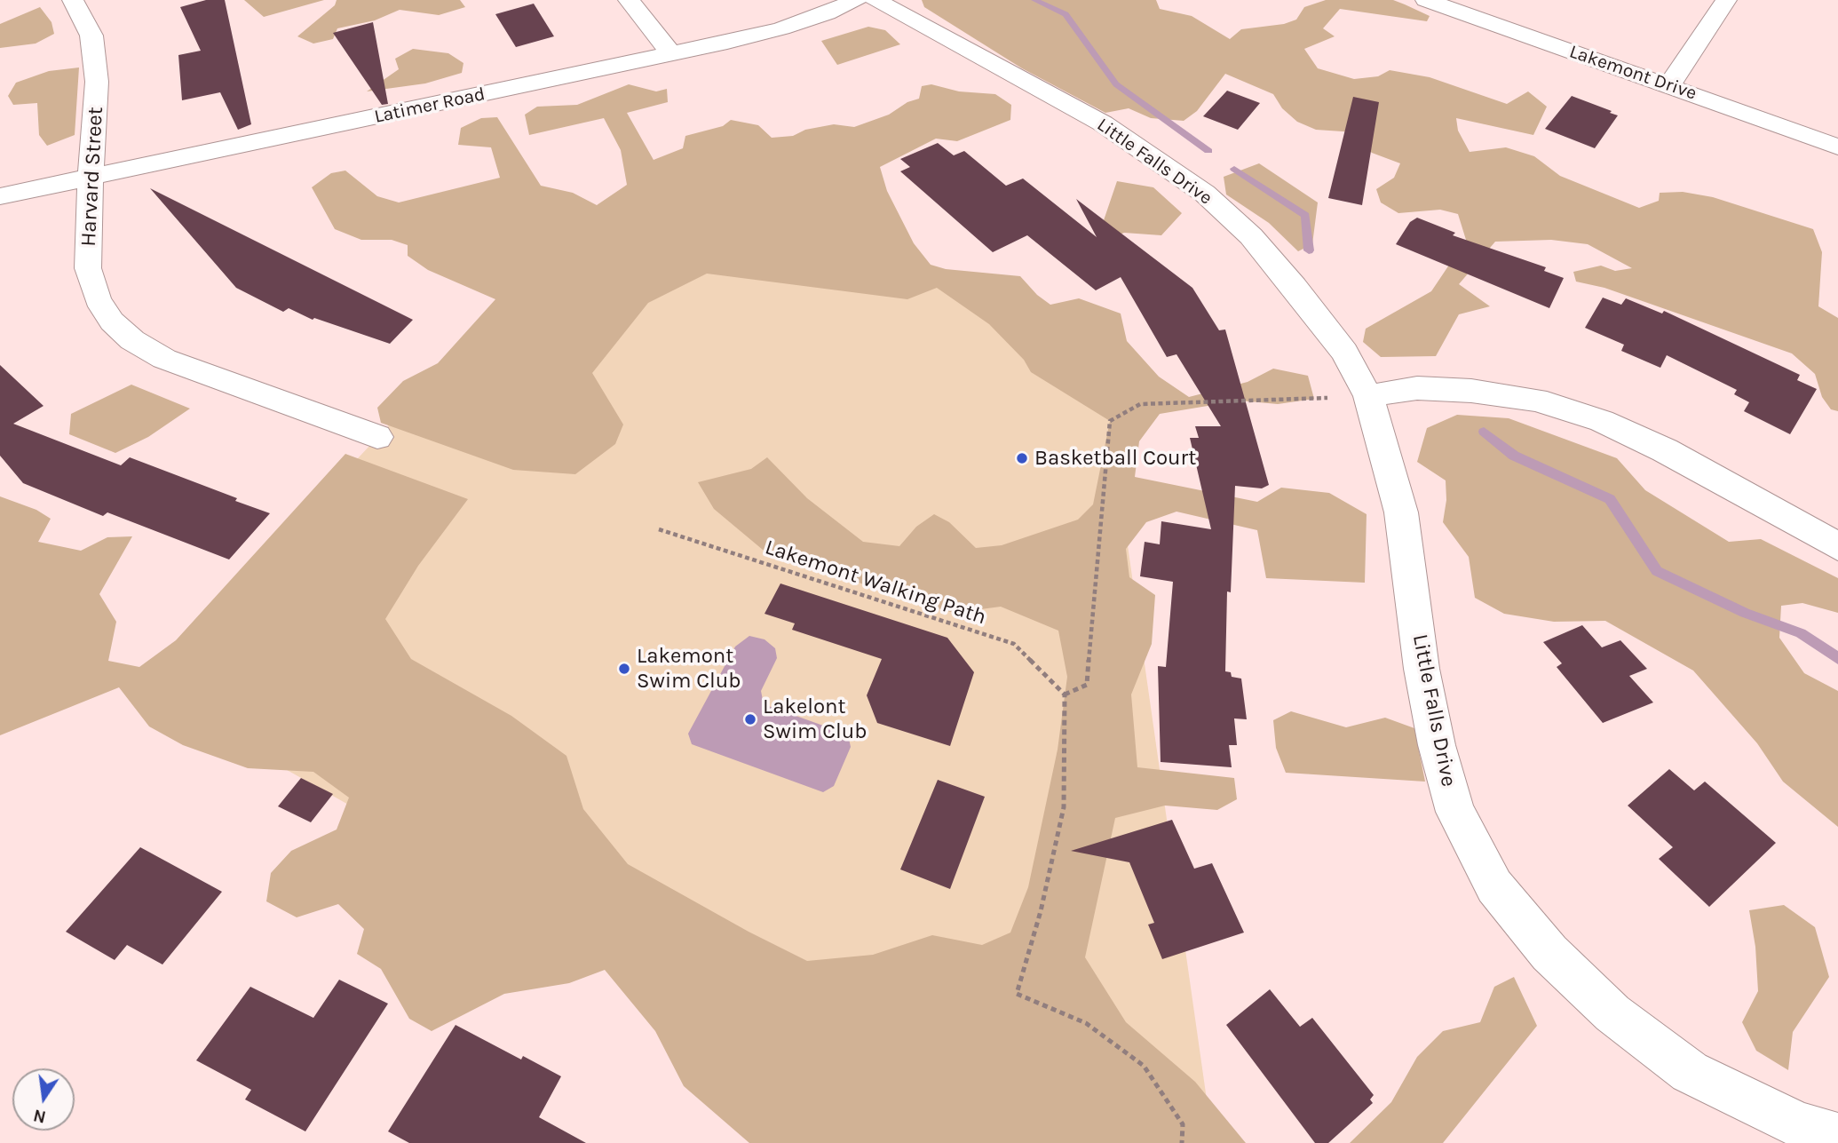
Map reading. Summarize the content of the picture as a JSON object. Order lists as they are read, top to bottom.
{
  "streets": {
    "street": [
      "Lakemont Drive",
      "Latimer Road",
      "Little Falls Drive",
      "Harvard Street"
    ],
    "path": ["Lakemont Walking Path"]
  },
  "crossings": [
    ["Latimer Road", "Harvard Street"]
  ],
  "places": ["Basketball Court", "Lakemont Swim Club", "Lakelont Swim Club"],
  "north": "bottom"
}
